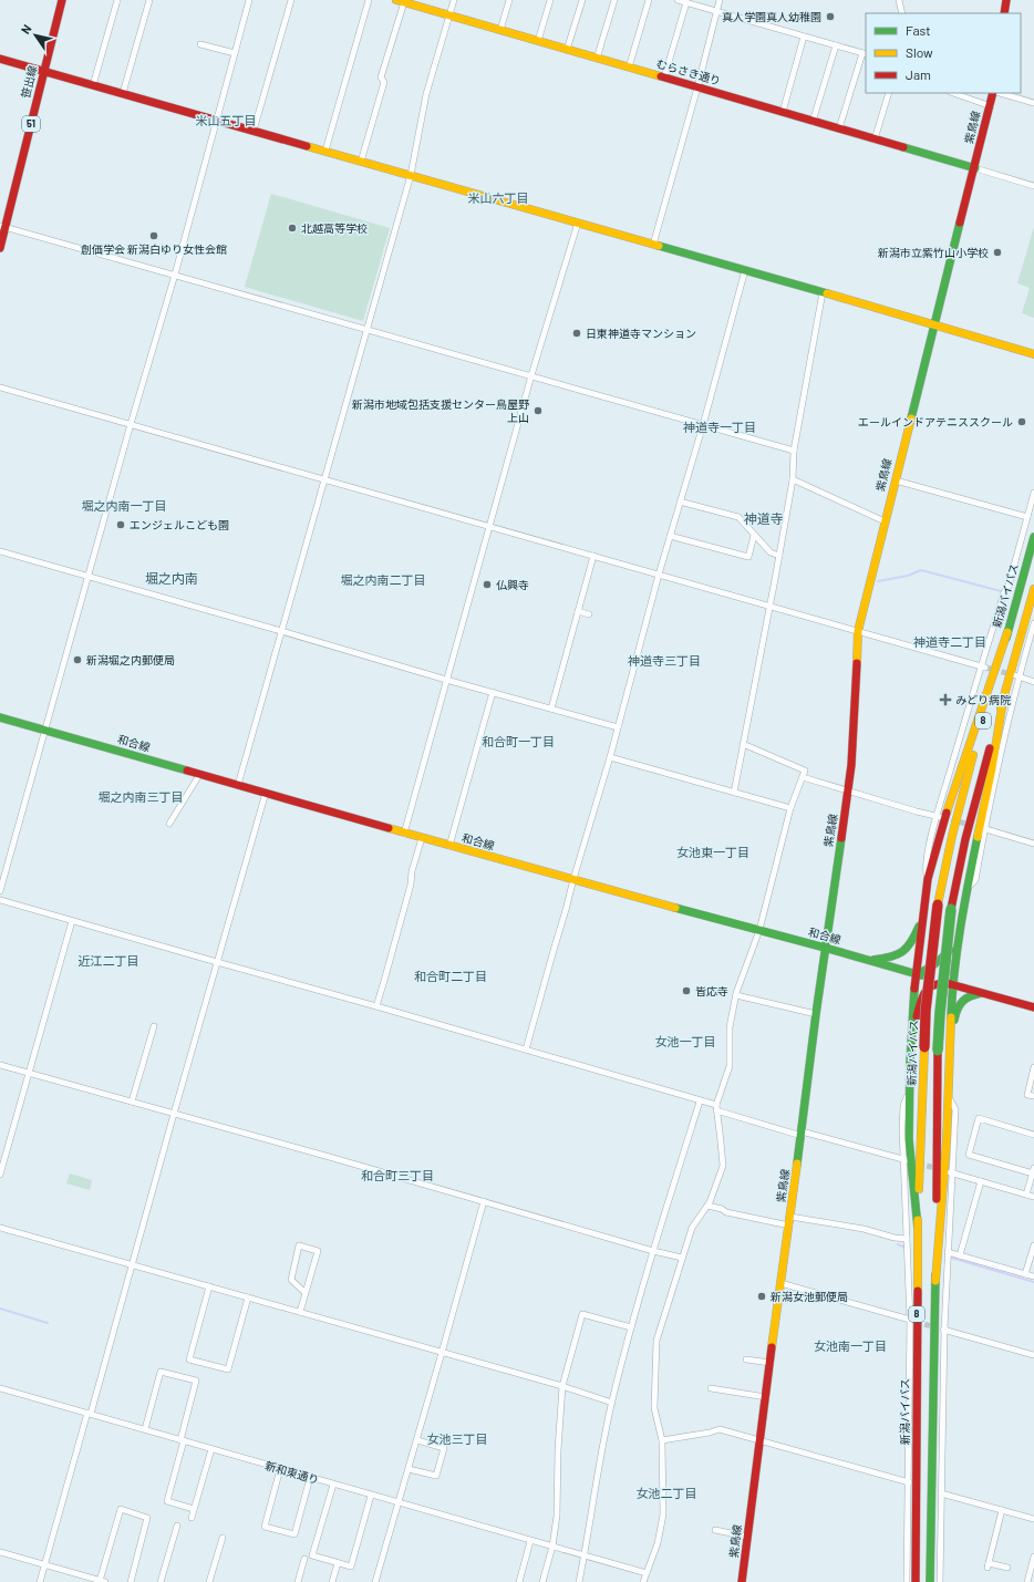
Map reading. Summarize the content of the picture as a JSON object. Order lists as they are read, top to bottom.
{
  "streets": {
    "main road": [
      "むらさき通り",
      "笹出線",
      "51",
      "紫鳥線",
      "新潟バイパス",
      "8",
      "和合線"
    ],
    "street": ["新和東通り"]
  },
  "crossings": [
    ["むらさき通り", "紫鳥線"],
    ["紫鳥線", "和合線"]
  ],
  "districts": [
    "米山五丁目",
    "米山六丁目",
    "神道寺一丁目",
    "堀之内南一丁目",
    "神道寺",
    "堀之内南",
    "堀之内南二丁目",
    "神道寺二丁目",
    "神道寺三丁目",
    "和合町一丁目",
    "堀之内南三丁目",
    "女池東一丁目",
    "近江二丁目",
    "和合町二丁目",
    "女池一丁目",
    "和合町三丁目",
    "女池南一丁目",
    "女池三丁目",
    "女池二丁目"
  ],
  "places": {
    "other": [
      "真人学園真人幼稚園",
      "北越高等学校",
      "創価学会 新潟白ゆり女性会館",
      "新潟市立紫竹山小学校",
      "日東神道寺マンション",
      "新潟市地域包括支援センター鳥屋野 上山",
      "エールインドアテニススクール",
      "エンジェルこども園",
      "仏興寺",
      "新潟堀之内郵便局",
      "皆応寺",
      "新潟女池郵便局"
    ],
    "health": ["みどり病院"]
  },
  "legend": ["Fast", "Slow", "Jam"],
  "north": "top left"
}
